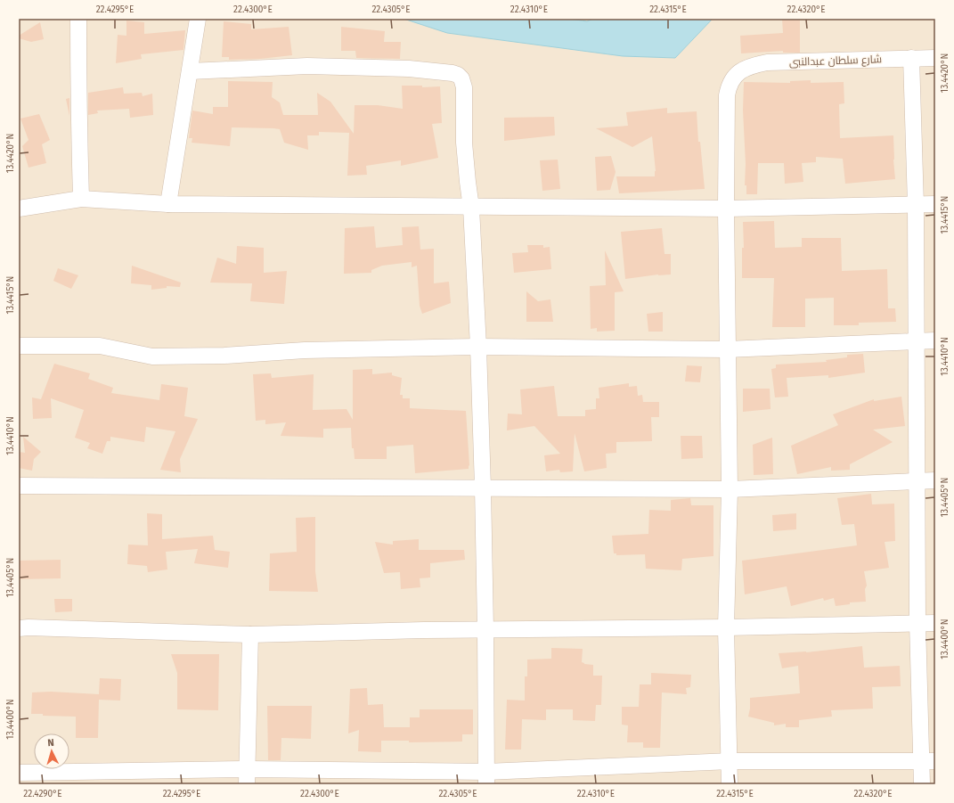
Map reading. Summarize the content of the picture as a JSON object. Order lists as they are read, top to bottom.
{
  "streets": {
    "street": ["شارع سلطان عبدالنبى"]
  },
  "north": "top",
  "coordinates": [
    "22.4295°E",
    "22.4300°E",
    "22.4305°E",
    "22.4310°E",
    "22.4315°E",
    "22.4320°E",
    "13.4420°N",
    "13.4415°N",
    "13.4410°N",
    "13.4405°N",
    "13.4400°N",
    "22.4290°E"
  ]
}
